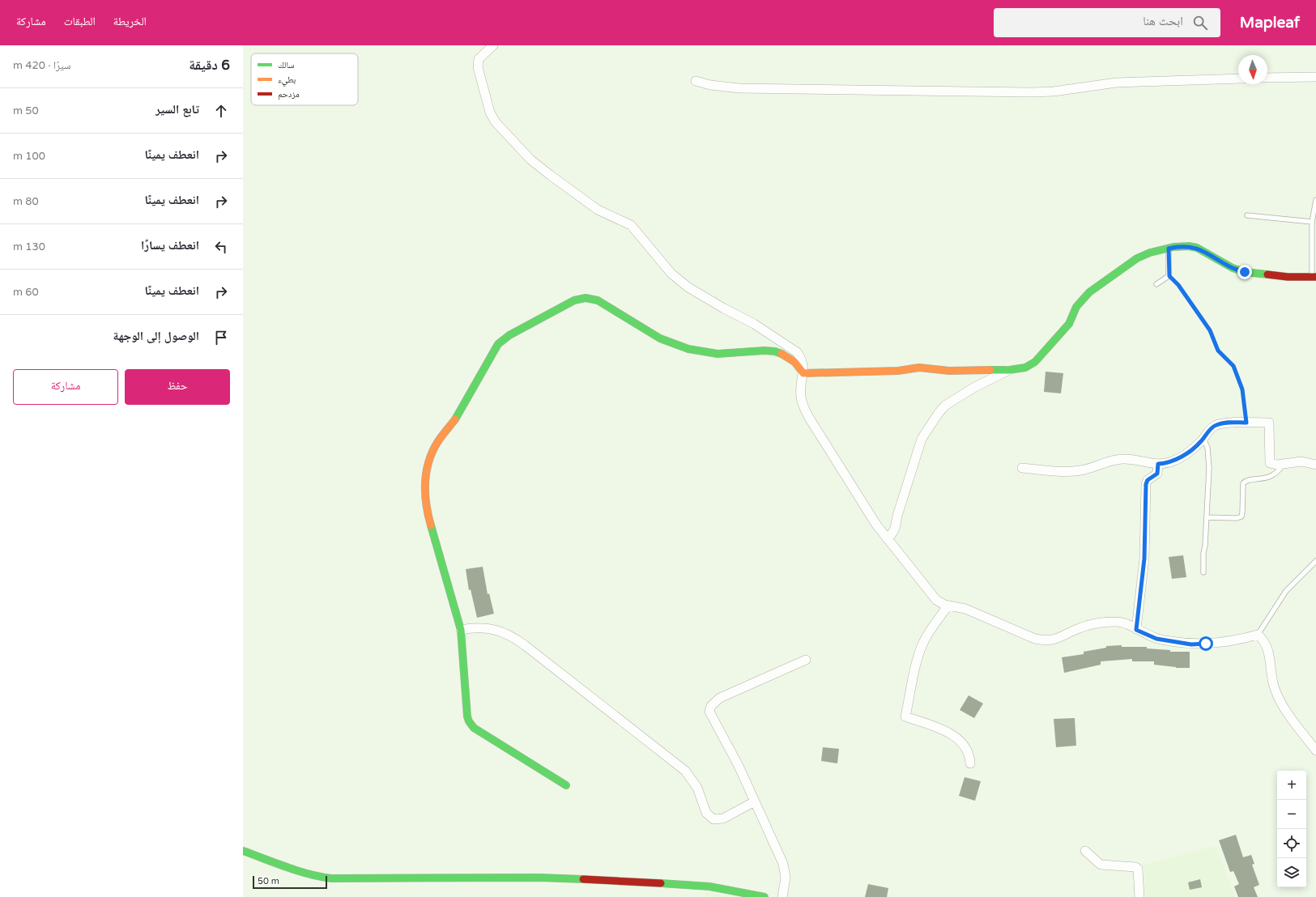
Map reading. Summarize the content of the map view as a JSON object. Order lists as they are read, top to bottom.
{
  "legend": ["سالك", "بطيء", "مزدحم"],
  "scale_bar": "50 m",
  "north": "bottom",
  "page": {
    "header": "Mapleaf",
    "search": "ابحث هنا",
    "nav": ["الخريطة", "الطبقات", "مشاركة"],
    "heading": ["6 دقيقة", "سيرًا · 420 m"],
    "list": [
      ["تابع السير", "50 m"],
      ["انعطف يمينًا", "100 m"],
      ["انعطف يمينًا", "80 m"],
      ["انعطف يسارًا", "130 m"],
      ["انعطف يمينًا", "60 m"],
      "الوصول إلى الوجهة"
    ],
    "buttons": ["حفظ", "مشاركة"],
    "map_buttons": ["+", "−"],
    "scale": "50 m"
  }
}
